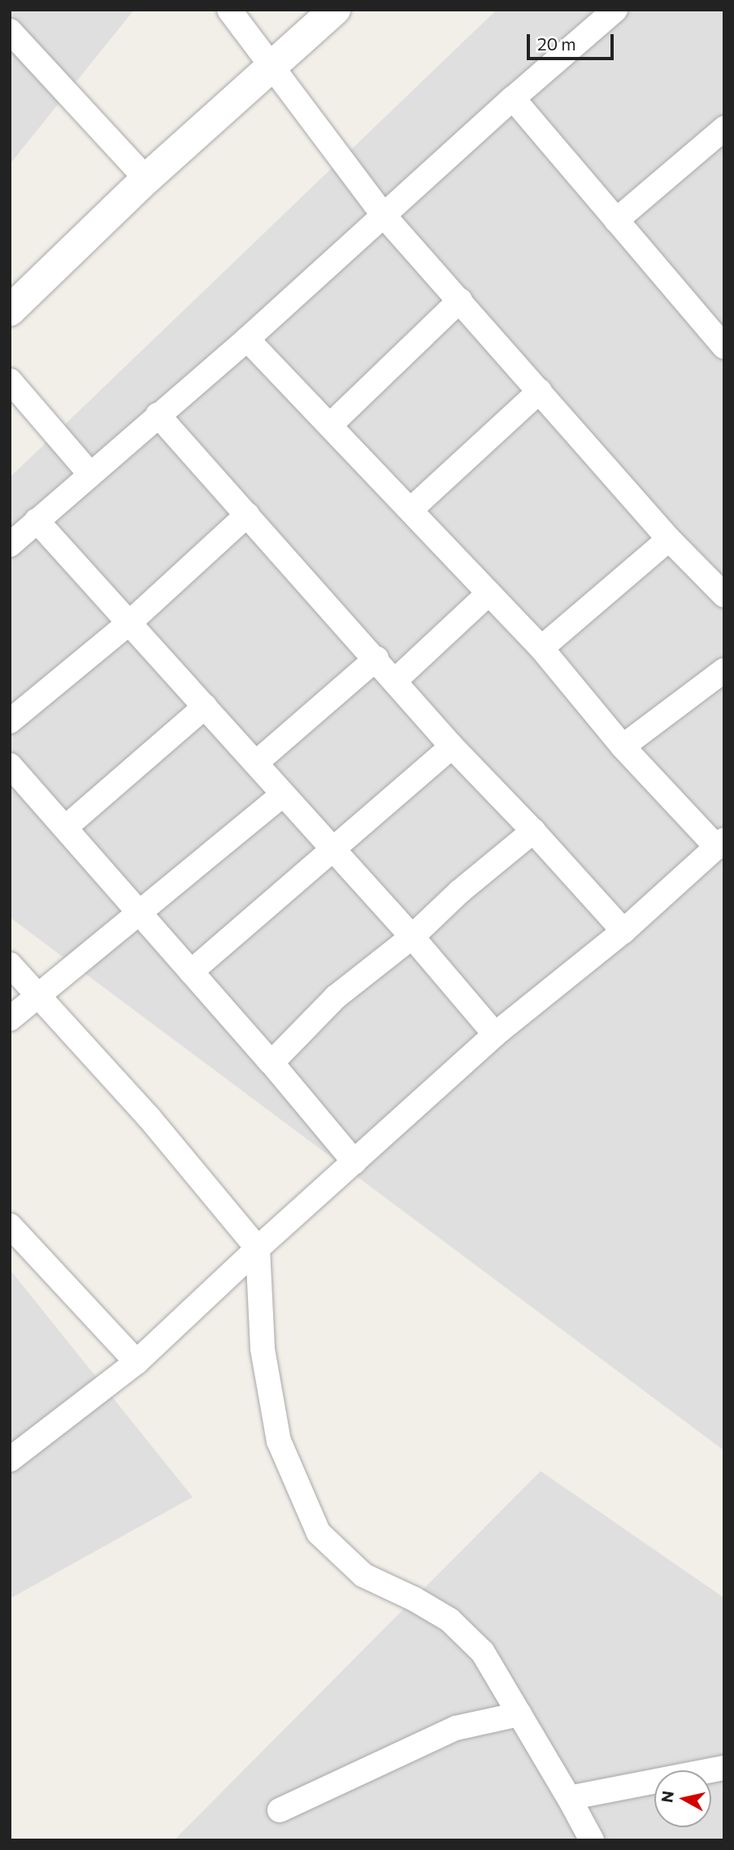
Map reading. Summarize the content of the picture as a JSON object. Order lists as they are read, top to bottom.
{
  "scale_bar": "20 m",
  "north": "left"
}
